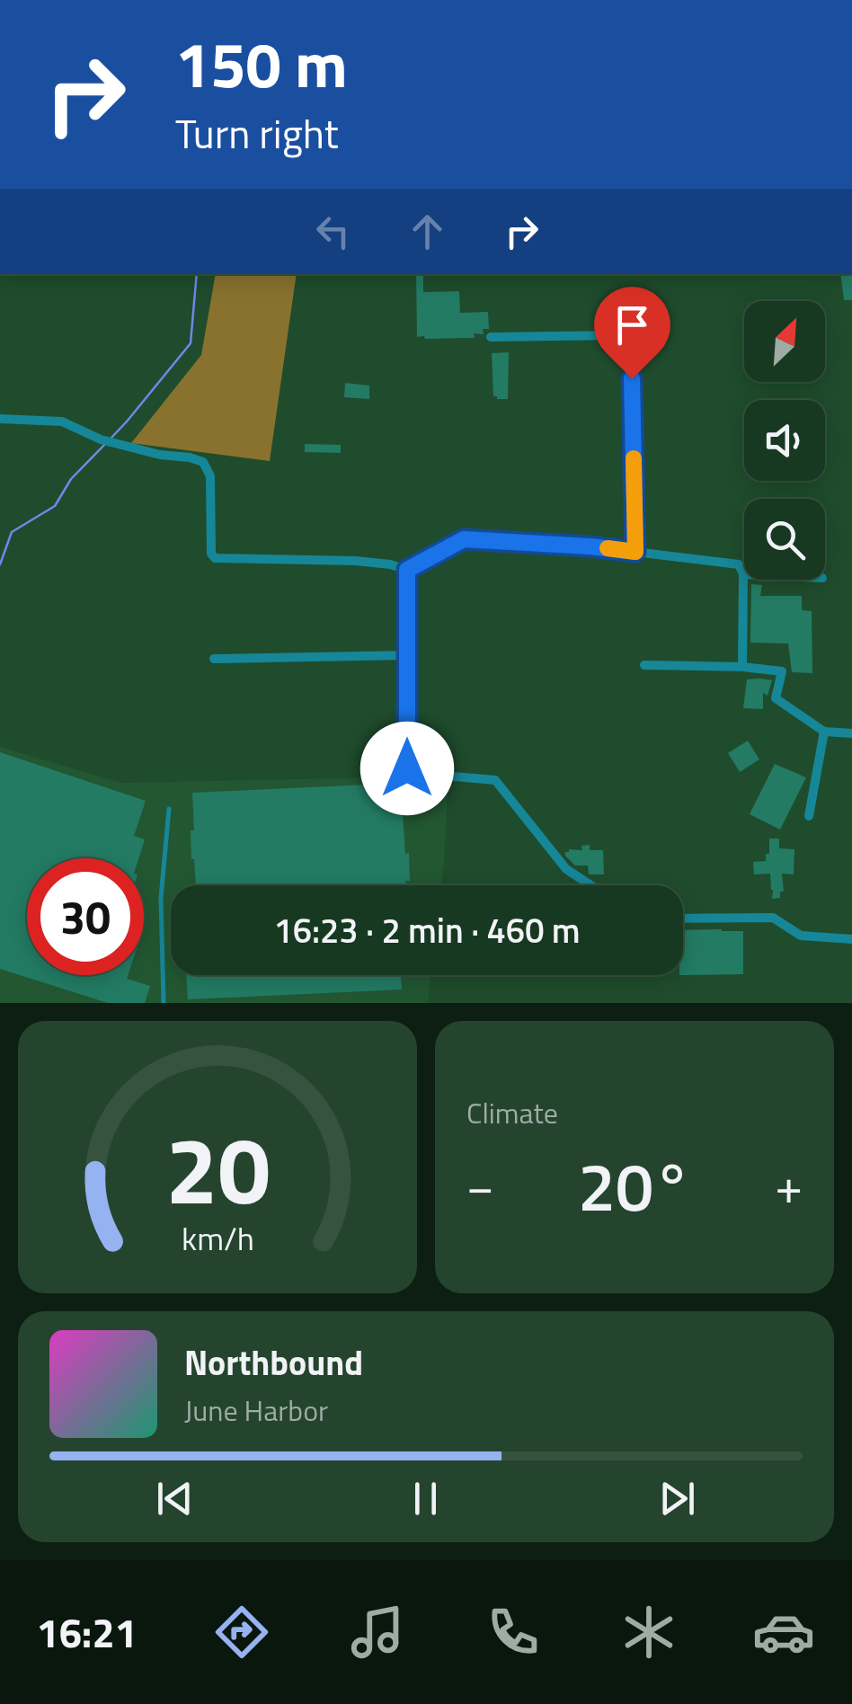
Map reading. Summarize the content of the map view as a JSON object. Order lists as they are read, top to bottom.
{
  "north": "top right",
  "page": {
    "turn": ["150 m", "Turn right"],
    "limit": "30",
    "trip": "16:23 · 2 min · 460 m",
    "tile": "Climate",
    "heat": ["−", "20°", "+"],
    "song": ["Northbound", "June Harbor"],
    "tabs": "16:21",
    "gauge": ["20", "km/h"]
  }
}
